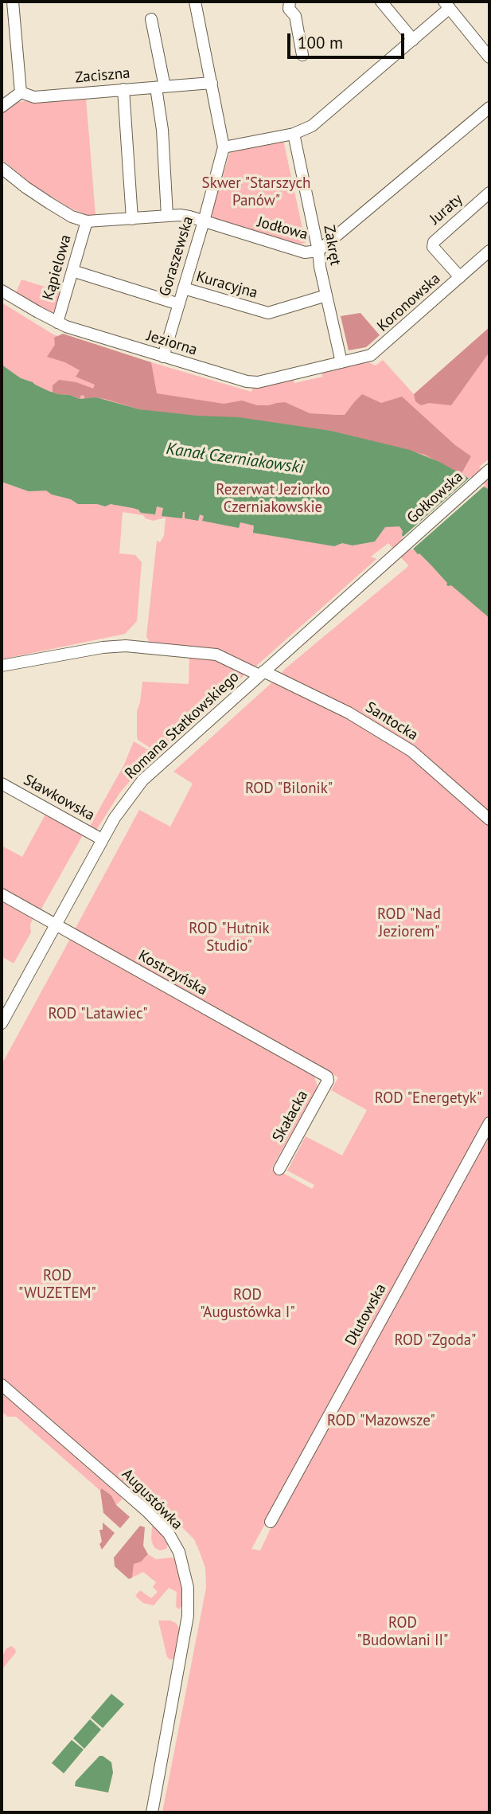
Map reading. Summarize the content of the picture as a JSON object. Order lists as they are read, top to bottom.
{
  "streets": {
    "street": [
      "Zaciszna",
      "Juraty",
      "Jodłowa",
      "Zakręt",
      "Goraszewska",
      "Kąpielowa",
      "Kuracyjna",
      "Koronowska",
      "Jeziorna",
      "Gołkowska",
      "Santocka",
      "Romana Statkowskiego",
      "Sławkowska",
      "Kostrzyńska",
      "Skałacka",
      "Dłutowska",
      "Augustówka"
    ]
  },
  "crossings": [
    ["Zaciszna", "Goraszewska"],
    ["Juraty", "Koronowska"],
    ["Jodłowa", "Zakręt"],
    ["Jodłowa", "Goraszewska"],
    ["Jodłowa", "Kąpielowa"],
    ["Zakręt", "Kuracyjna"],
    ["Zakręt", "Koronowska"],
    ["Zakręt", "Jeziorna"],
    ["Goraszewska", "Kuracyjna"],
    ["Goraszewska", "Jeziorna"],
    ["Kąpielowa", "Jeziorna"],
    ["Koronowska", "Jeziorna"],
    ["Gołkowska", "Romana Statkowskiego"],
    ["Santocka", "Romana Statkowskiego"],
    ["Romana Statkowskiego", "Sławkowska"],
    ["Romana Statkowskiego", "Kostrzyńska"],
    ["Kostrzyńska", "Skałacka"]
  ],
  "water": ["Kanał Czerniakowski"],
  "parks": [
    "Skwer \"Starszych Panów\"",
    "Rezerwat Jeziorko Czerniakowskie",
    "ROD \"Bilonik\"",
    "ROD \"Nad Jeziorem\"",
    "ROD \"Hutnik Studio\"",
    "ROD \"Latawiec\"",
    "ROD \"Energetyk\"",
    "ROD \"WUZETEM\"",
    "ROD \"Augustówka I\"",
    "ROD \"Zgoda\"",
    "ROD \"Mazowsze\"",
    "ROD \"Budowlani II\""
  ],
  "scale_bar": "100 m"
}
